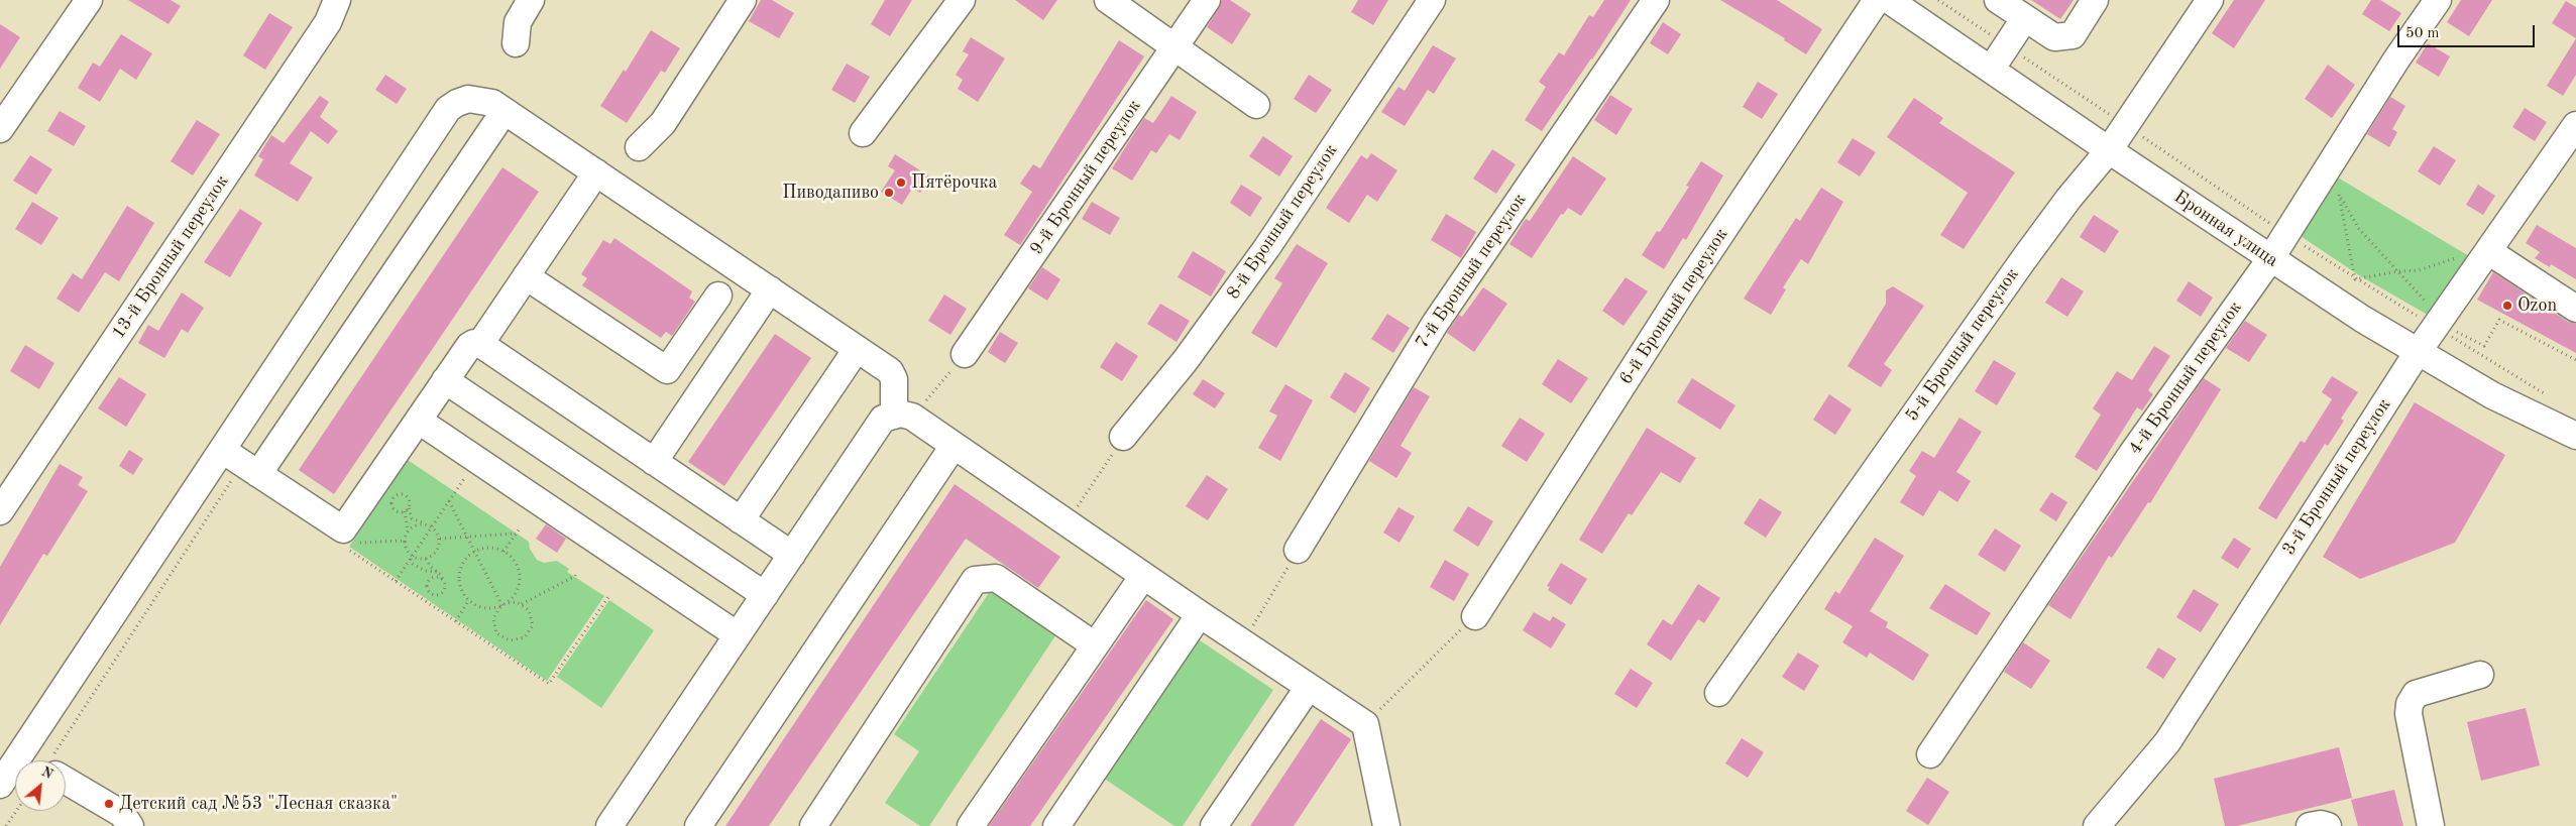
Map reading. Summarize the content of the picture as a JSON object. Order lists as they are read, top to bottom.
{
  "streets": {
    "street": [
      "9-й Бронный переулок",
      "8-й Бронный переулок",
      "Бронная улица",
      "13-й Бронный переулок",
      "7-й Бронный переулок",
      "6-й Бронный переулок",
      "5-й Бронный переулок",
      "4-й Бронный переулок",
      "3-й Бронный переулок"
    ]
  },
  "crossings": [
    ["Бронная улица", "5-й Бронный переулок"],
    ["Бронная улица", "4-й Бронный переулок"],
    ["Бронная улица", "3-й Бронный переулок"]
  ],
  "places": [
    "Пятёрочка",
    "Пиводапиво",
    "Ozon",
    "Детский сад №53 \"Лесная сказка\""
  ],
  "scale_bar": "50 m",
  "north": "top right"
}
